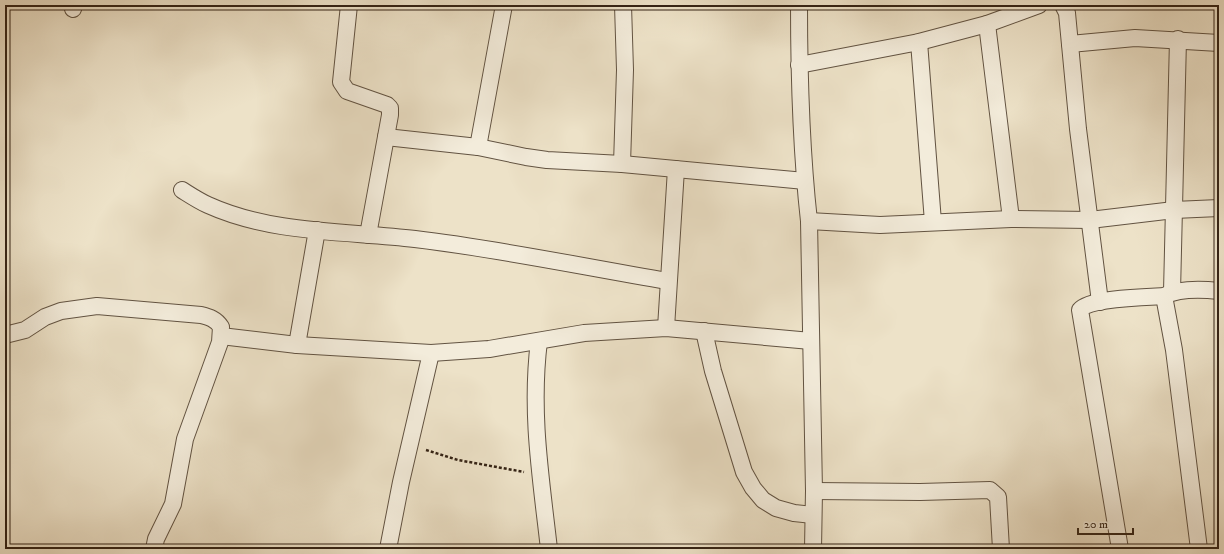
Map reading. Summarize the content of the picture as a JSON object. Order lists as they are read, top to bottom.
{
  "scale_bar": "20 m"
}
